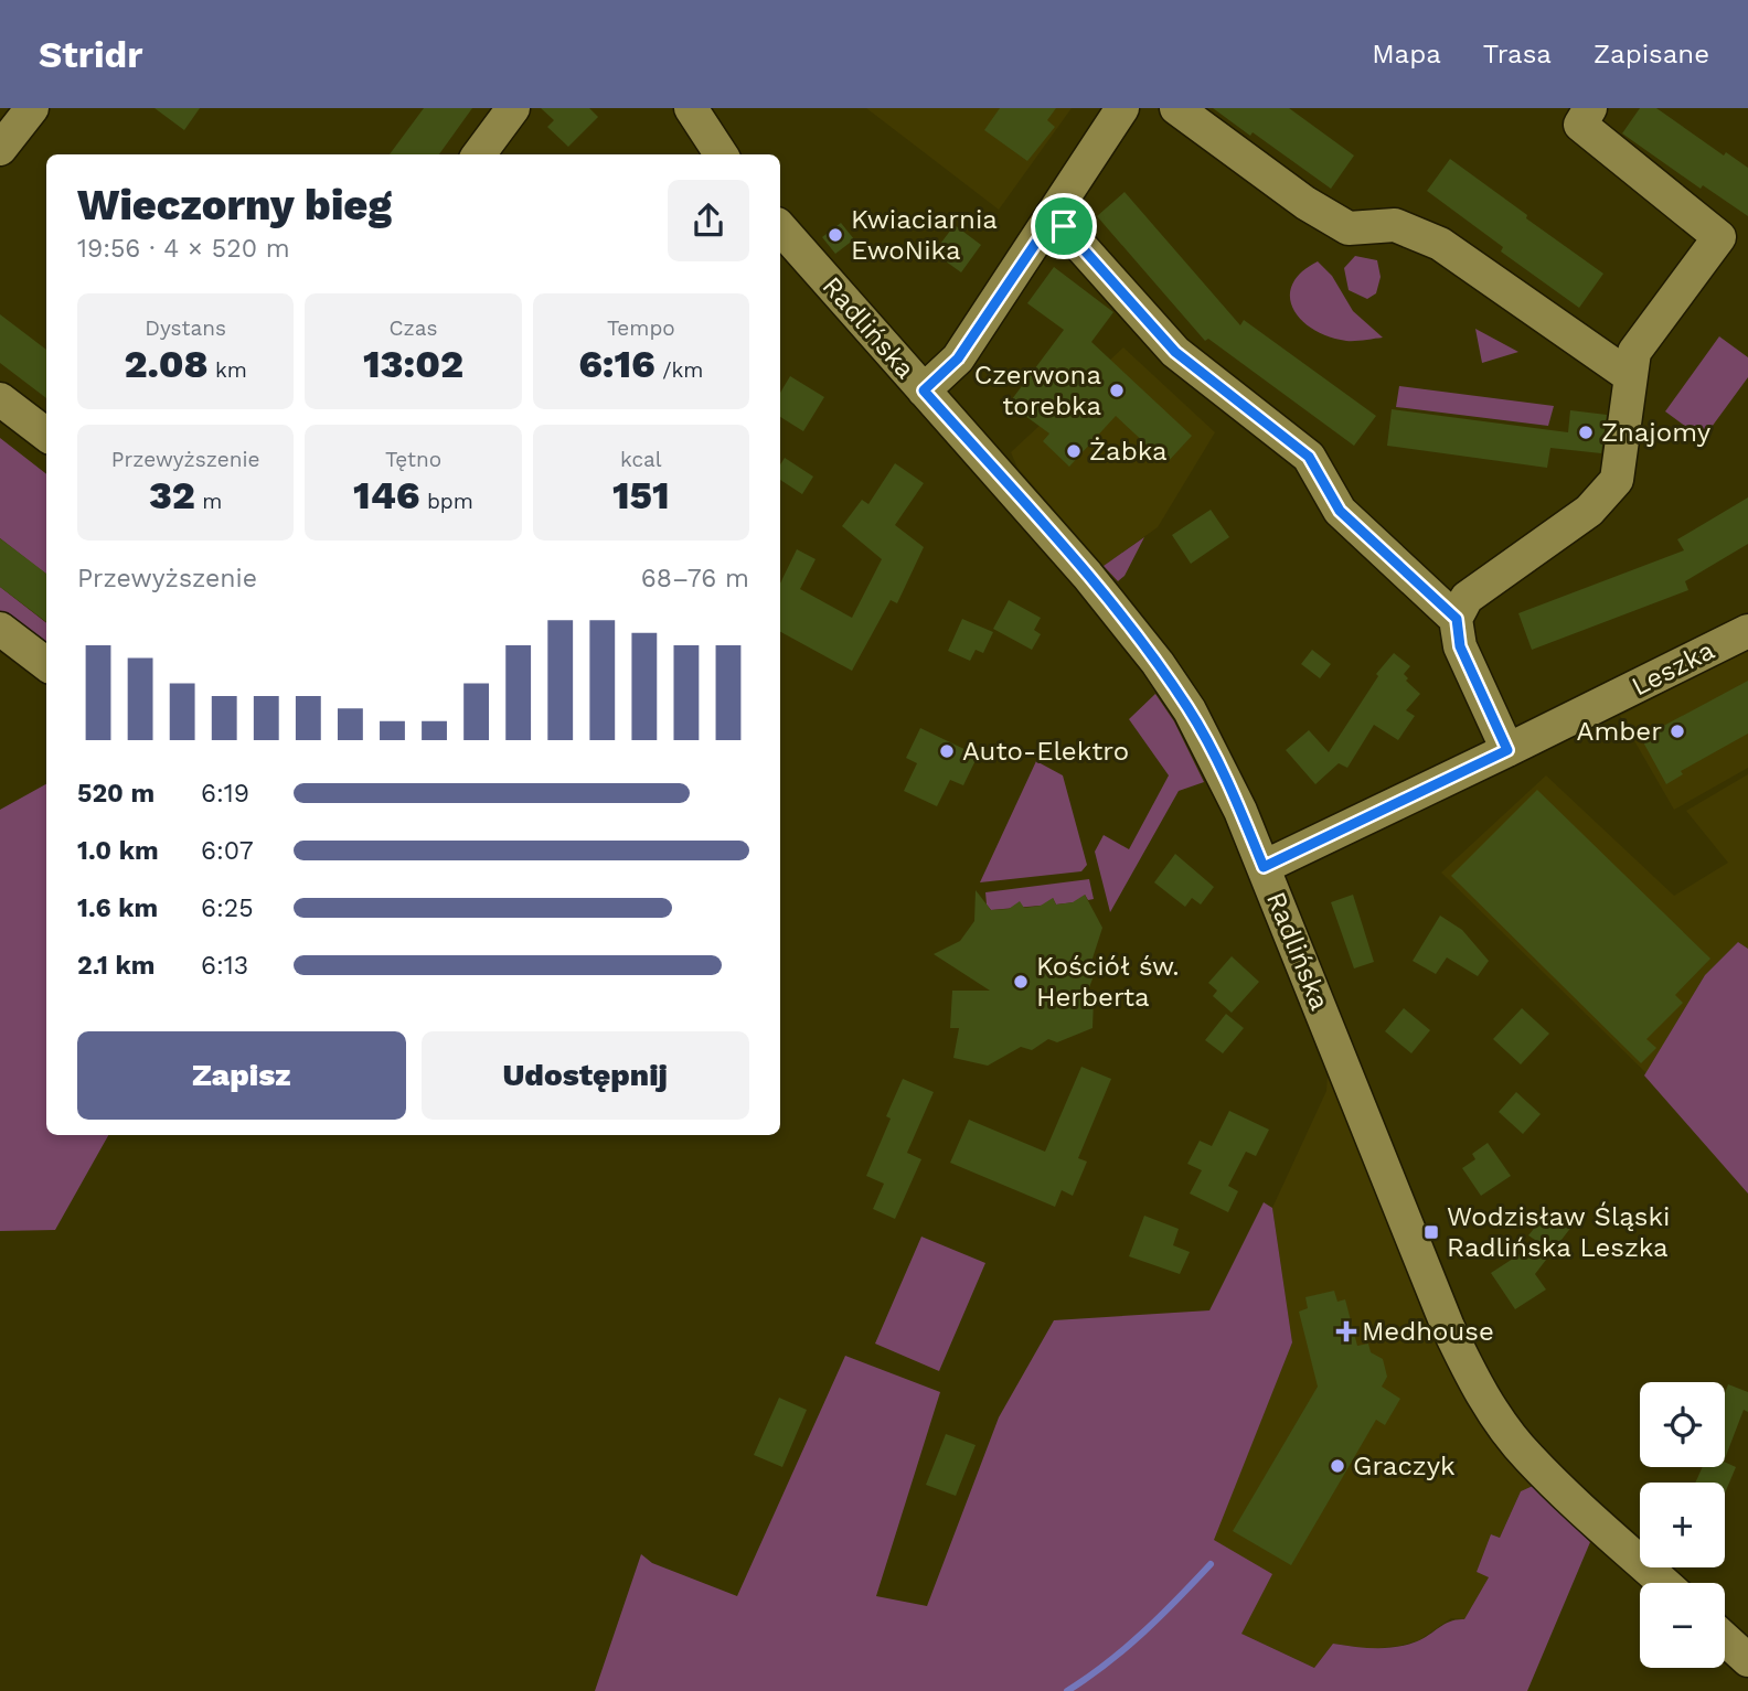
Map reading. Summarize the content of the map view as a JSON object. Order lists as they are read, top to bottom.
{
  "streets": {
    "street": ["Radlińska", "Leszka"]
  },
  "crossings": [
    ["Radlińska", "Leszka"]
  ],
  "places": {
    "other": [
      "Kwiaciarnia EwoNika",
      "Czerwona torebka",
      "Znajomy",
      "Żabka",
      "Amber",
      "Auto-Elektro",
      "Kościół św. Herberta",
      "Graczyk"
    ],
    "transit": ["Wodzisław Śląski Radlińska Leszka"],
    "health": ["Medhouse"]
  },
  "page": {
    "header": "Stridr",
    "nav": ["Mapa", "Trasa", "Zapisane"],
    "heading": ["Wieczorny bieg", "19:56 · 4 × 520 m"],
    "stats": [
      ["Dystans", "2.08 km"],
      ["Czas", "13:02"],
      ["Tempo", "6:16 /km"],
      ["Przewyższenie", "32 m"],
      ["Tętno", "146 bpm"],
      ["kcal", "151"]
    ],
    "chart": ["Przewyższenie", "68–76 m"],
    "list": [
      {
        "name": "520 m",
        "note": "6:19"
      },
      {
        "name": "1.0 km",
        "note": "6:07"
      },
      {
        "name": "1.6 km",
        "note": "6:25"
      },
      {
        "name": "2.1 km",
        "note": "6:13"
      }
    ],
    "buttons": ["Zapisz", "Udostępnij"],
    "map_buttons": ["+", "−"]
  }
}
